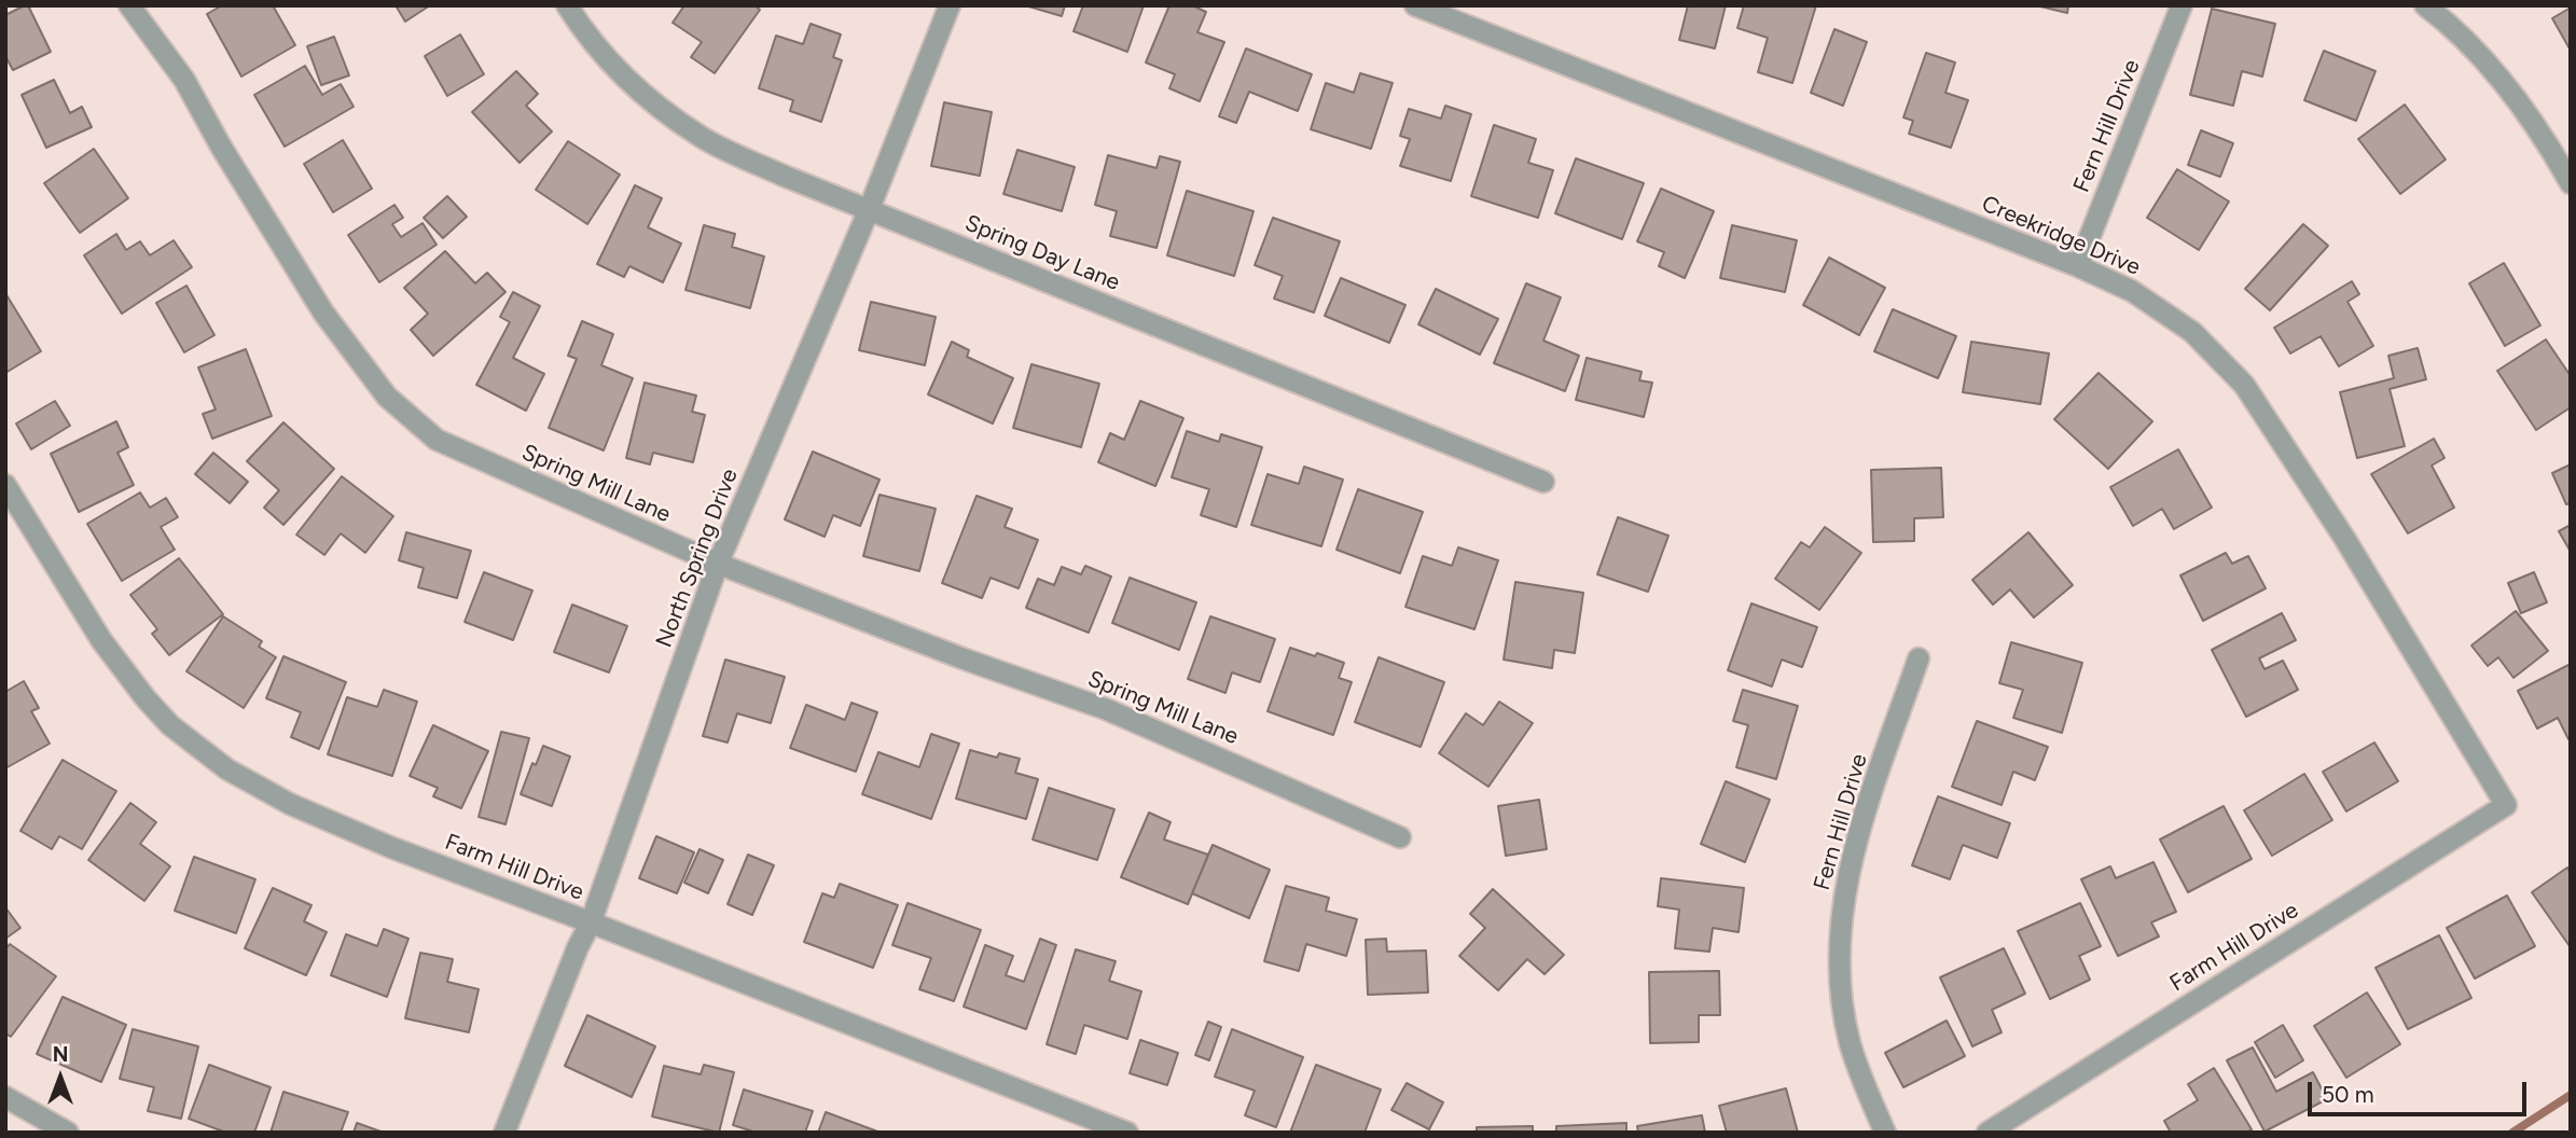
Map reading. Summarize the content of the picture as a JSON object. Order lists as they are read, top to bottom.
{
  "streets": {
    "street": [
      "Fern Hill Drive",
      "Creekridge Drive",
      "Spring Day Lane",
      "Spring Mill Lane",
      "North Spring Drive",
      "Farm Hill Drive"
    ]
  },
  "crossings": [
    ["Fern Hill Drive", "Creekridge Drive"],
    ["Creekridge Drive", "Farm Hill Drive"],
    ["Spring Day Lane", "North Spring Drive"],
    ["Spring Mill Lane", "North Spring Drive"],
    ["North Spring Drive", "Farm Hill Drive"]
  ],
  "scale_bar": "50 m",
  "north": "top"
}
